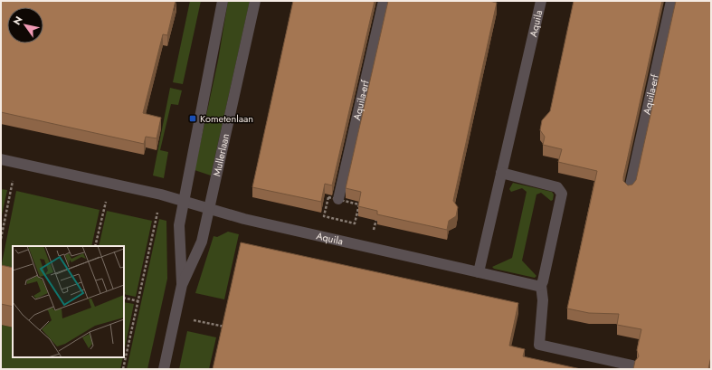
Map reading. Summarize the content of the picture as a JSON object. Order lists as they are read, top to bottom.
{
  "streets": {
    "street": ["Aquila", "Aquila-erf", "Mullerlaan"]
  },
  "crossings": [
    ["Aquila", "Mullerlaan"]
  ],
  "places": {
    "transit": ["Kometenlaan"]
  },
  "north": "top left"
}
